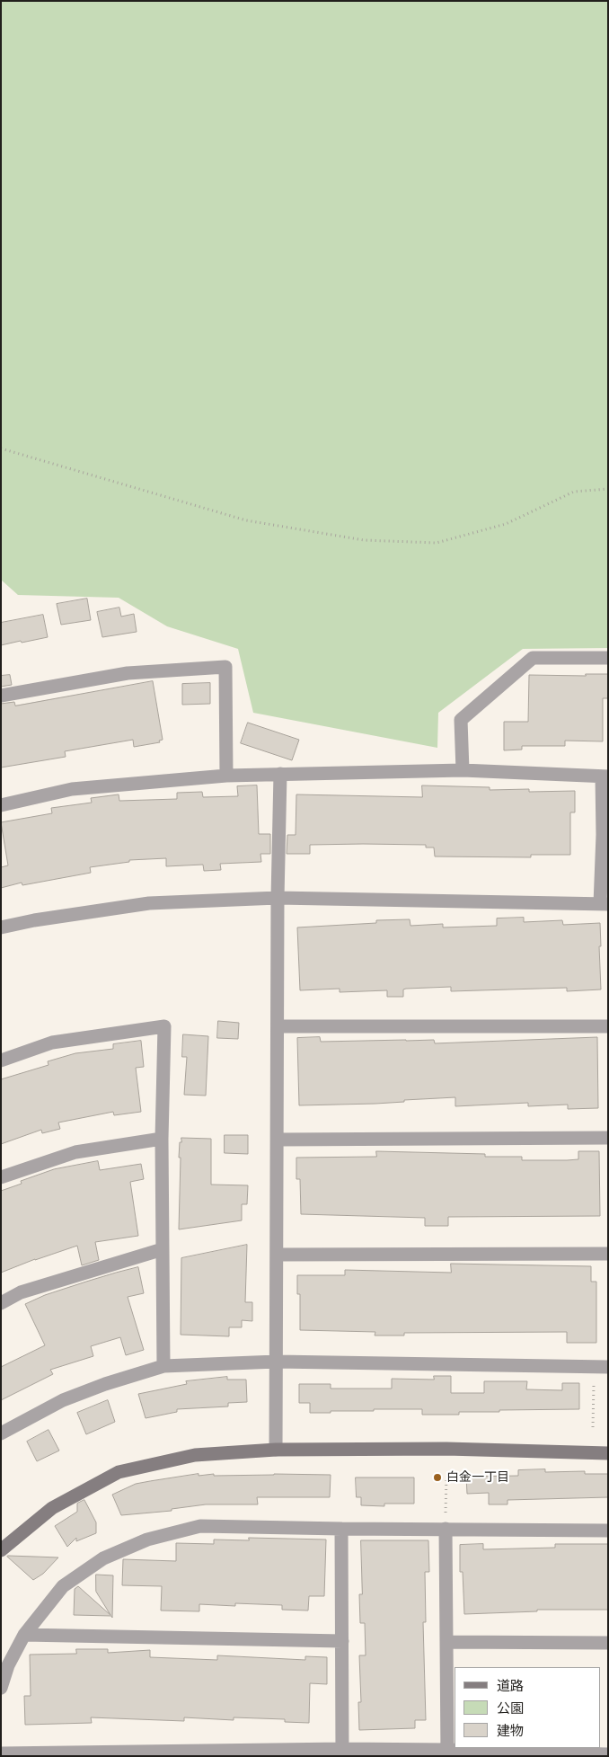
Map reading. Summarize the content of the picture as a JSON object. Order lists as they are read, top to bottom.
{
  "places": ["白金一丁目"],
  "legend": ["道路", "公園", "建物"]
}
